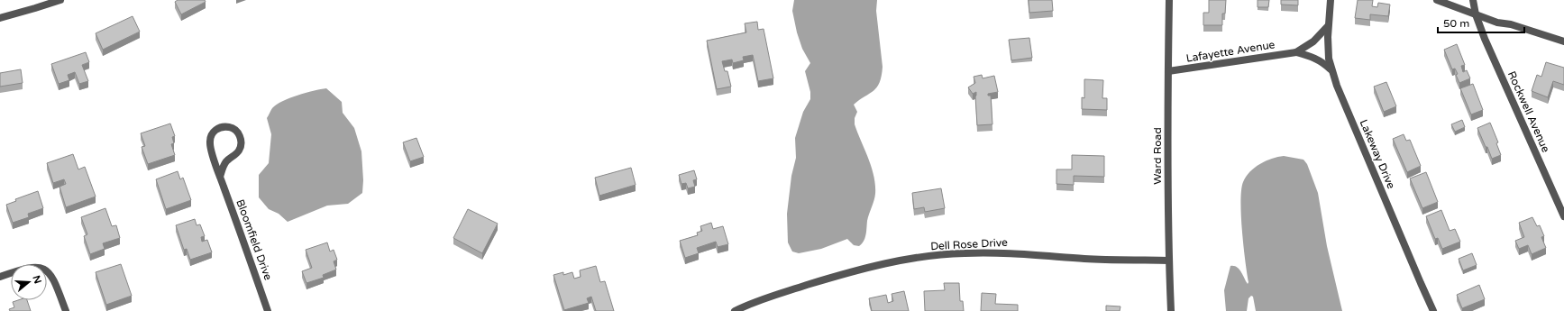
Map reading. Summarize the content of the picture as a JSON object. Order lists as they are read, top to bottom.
{
  "streets": {
    "street": [
      "Lafayette Avenue",
      "Rockwell Avenue",
      "Lakeway Drive",
      "Ward Road",
      "Bloomfield Drive",
      "Dell Rose Drive"
    ]
  },
  "crossings": [
    ["Lafayette Avenue", "Lakeway Drive"],
    ["Lafayette Avenue", "Ward Road"],
    ["Ward Road", "Dell Rose Drive"]
  ],
  "scale_bar": "50 m",
  "north": "right"
}
